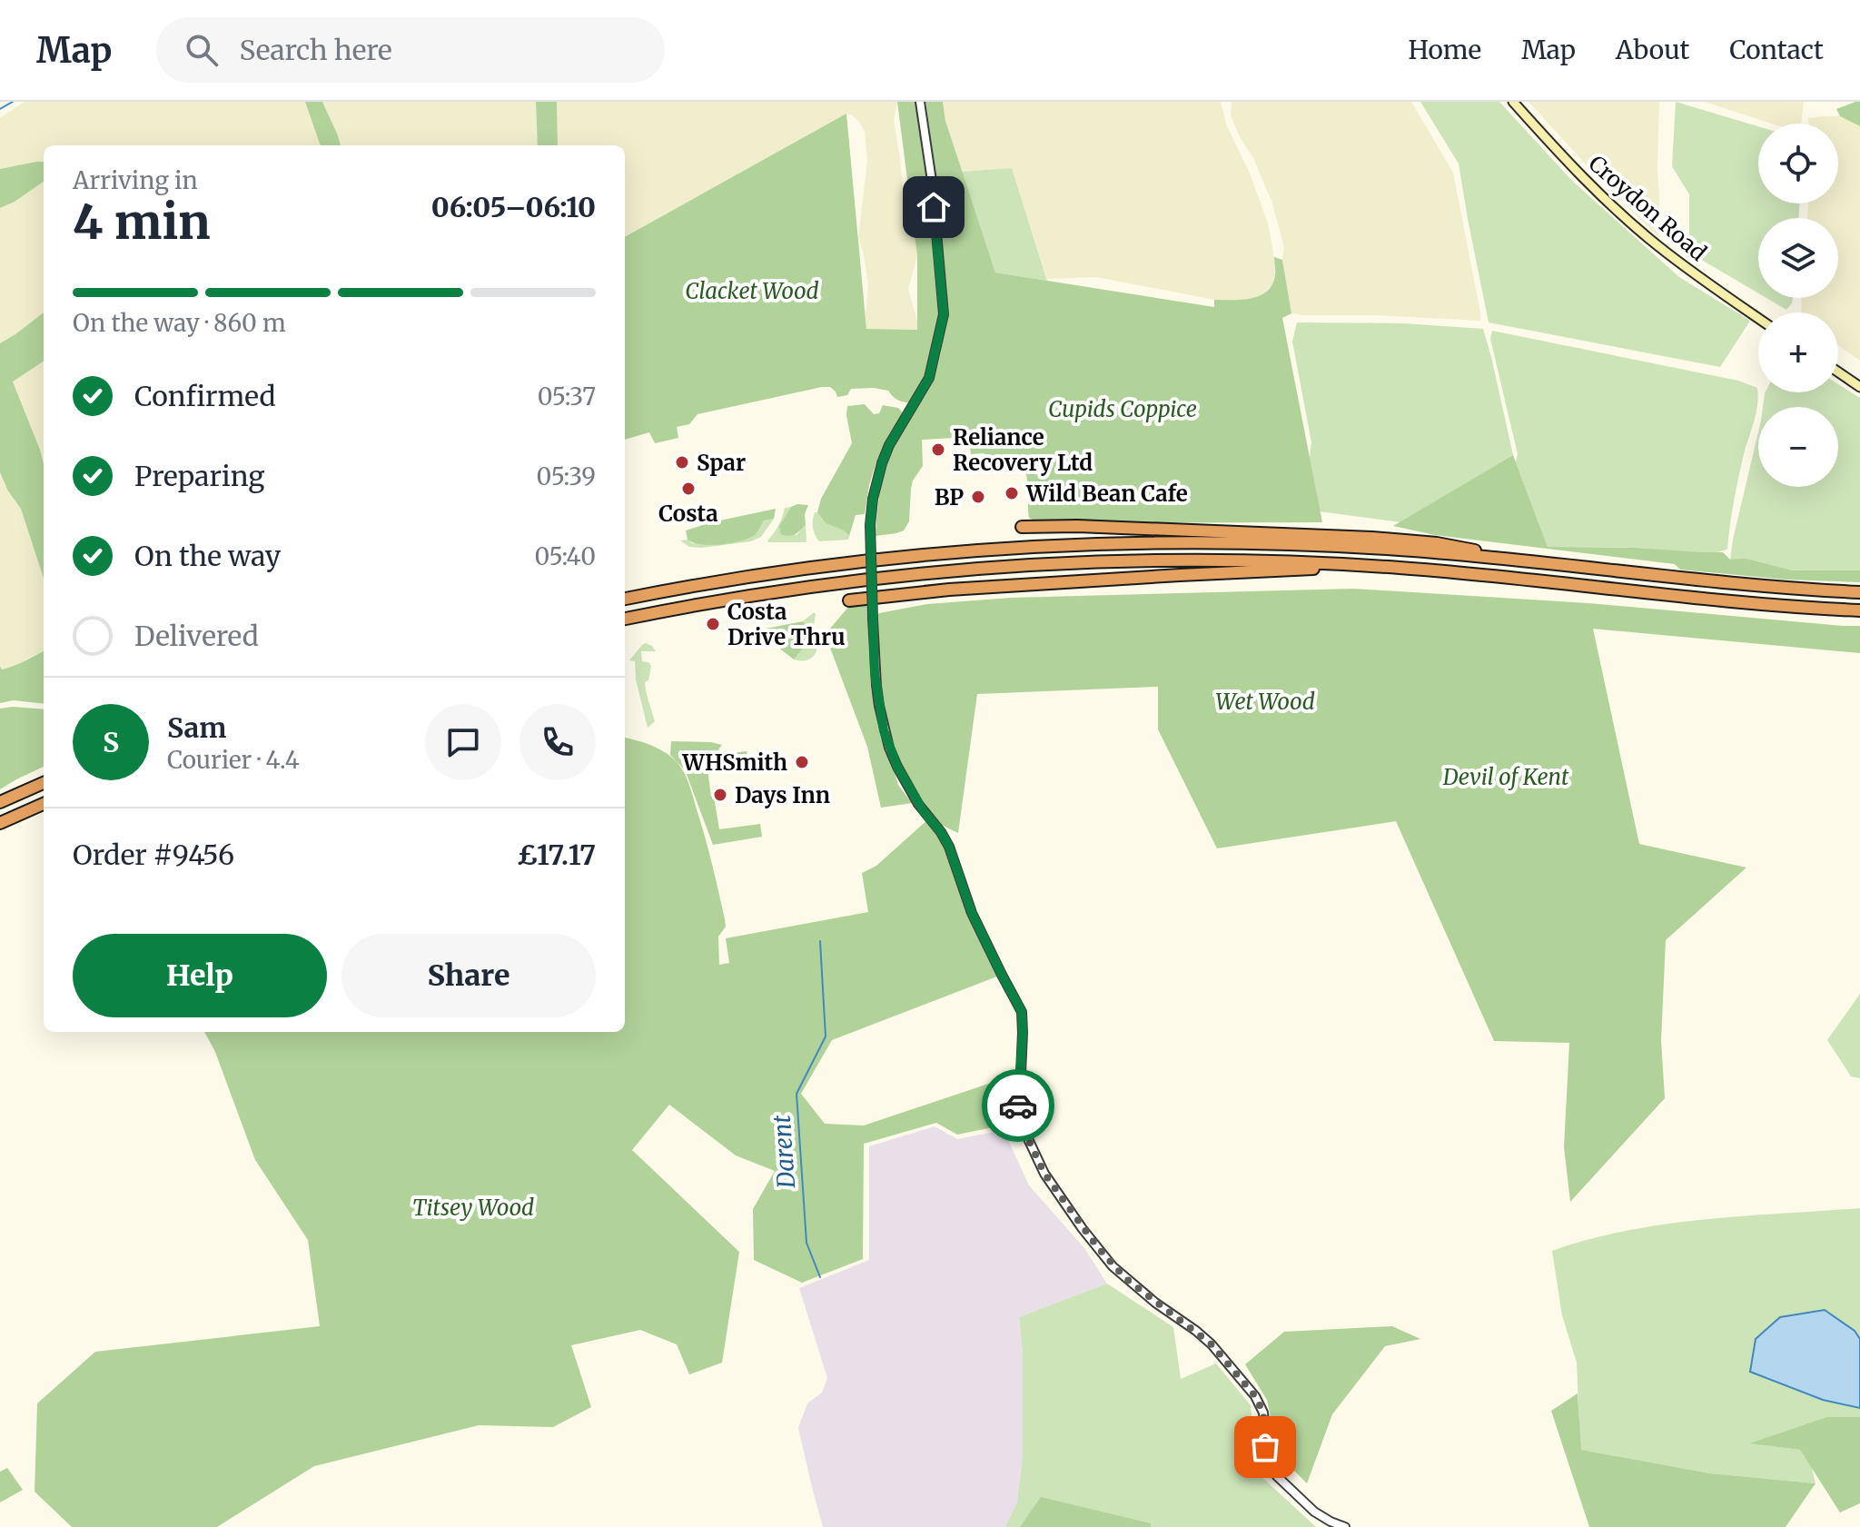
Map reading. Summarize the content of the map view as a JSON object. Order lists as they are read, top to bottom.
{
  "streets": {
    "main road": ["Croydon Road"]
  },
  "water": ["Darent"],
  "parks": [
    "Clacket Wood",
    "Cupids Coppice",
    "Wet Wood",
    "Devil of Kent",
    "Titsey Wood"
  ],
  "places": [
    "Reliance Recovery Ltd",
    "Spar",
    "Costa",
    "Wild Bean Cafe",
    "BP",
    "Costa Drive Thru",
    "WHSmith",
    "Days Inn"
  ],
  "page": {
    "header": "Map",
    "search": "Search here",
    "nav": [
      "Home",
      "Map",
      "About",
      "Contact"
    ],
    "map_buttons": ["+", "−"],
    "heading": ["4 min", "Arriving in", "06:05–06:10"],
    "panel": [
      "Sam",
      "Courier · 4.4",
      "Order #9456",
      "£17.17"
    ],
    "bar": "On the way · 860 m",
    "list": [
      ["Confirmed", "05:37"],
      ["Preparing", "05:39"],
      ["On the way", "05:40"],
      "Delivered"
    ],
    "round": "S",
    "buttons": ["Help", "Share"]
  }
}
